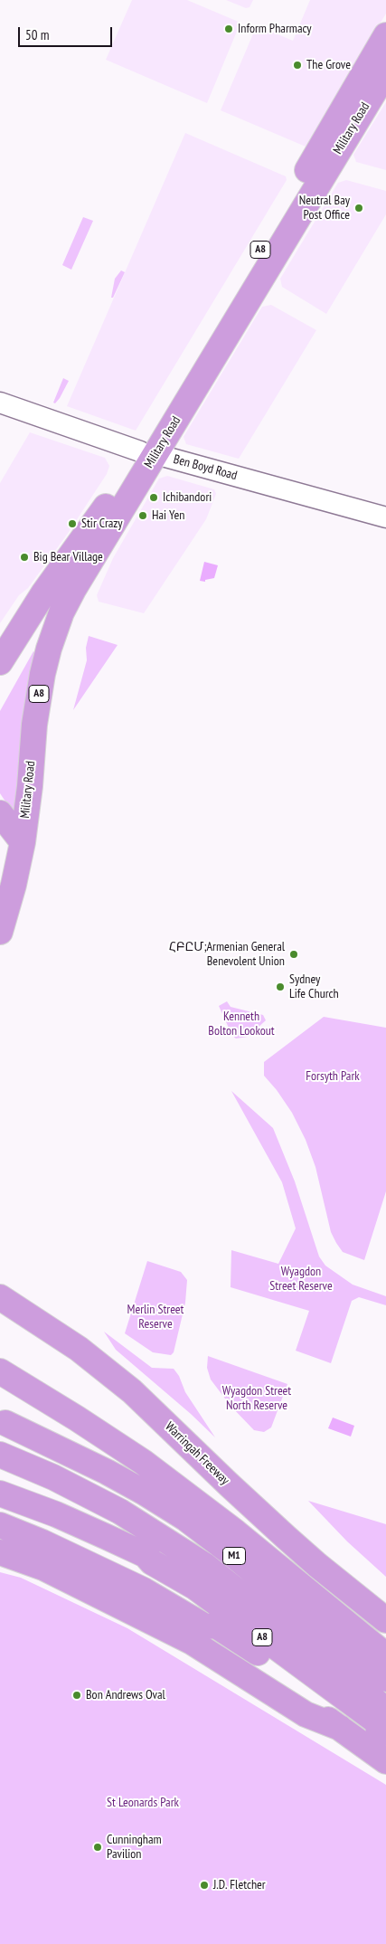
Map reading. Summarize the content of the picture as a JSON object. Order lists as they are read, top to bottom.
{
  "streets": {
    "highway": [
      "Military Road",
      "A8",
      "Warringah Freeway",
      "M1"
    ],
    "street": ["Ben Boyd Road"]
  },
  "crossings": [
    ["Military Road", "A8"],
    ["Military Road", "Ben Boyd Road"]
  ],
  "parks": [
    "Kenneth Bolton Lookout",
    "Forsyth Park",
    "Wyagdon Street Reserve",
    "Merlin Street Reserve",
    "Wyagdon Street North Reserve",
    "St Leonards Park"
  ],
  "places": [
    "Inform Pharmacy",
    "The Grove",
    "Neutral Bay Post Office",
    "Ichibandori",
    "Hai Yen",
    "Stir Crazy",
    "Big Bear Village",
    "ՀԲԸՄ;Armenian General Benevolent Union",
    "Sydney Life Church",
    "Bon Andrews Oval",
    "Cunningham Pavilion",
    "J.D. Fletcher"
  ],
  "scale_bar": "50 m"
}
